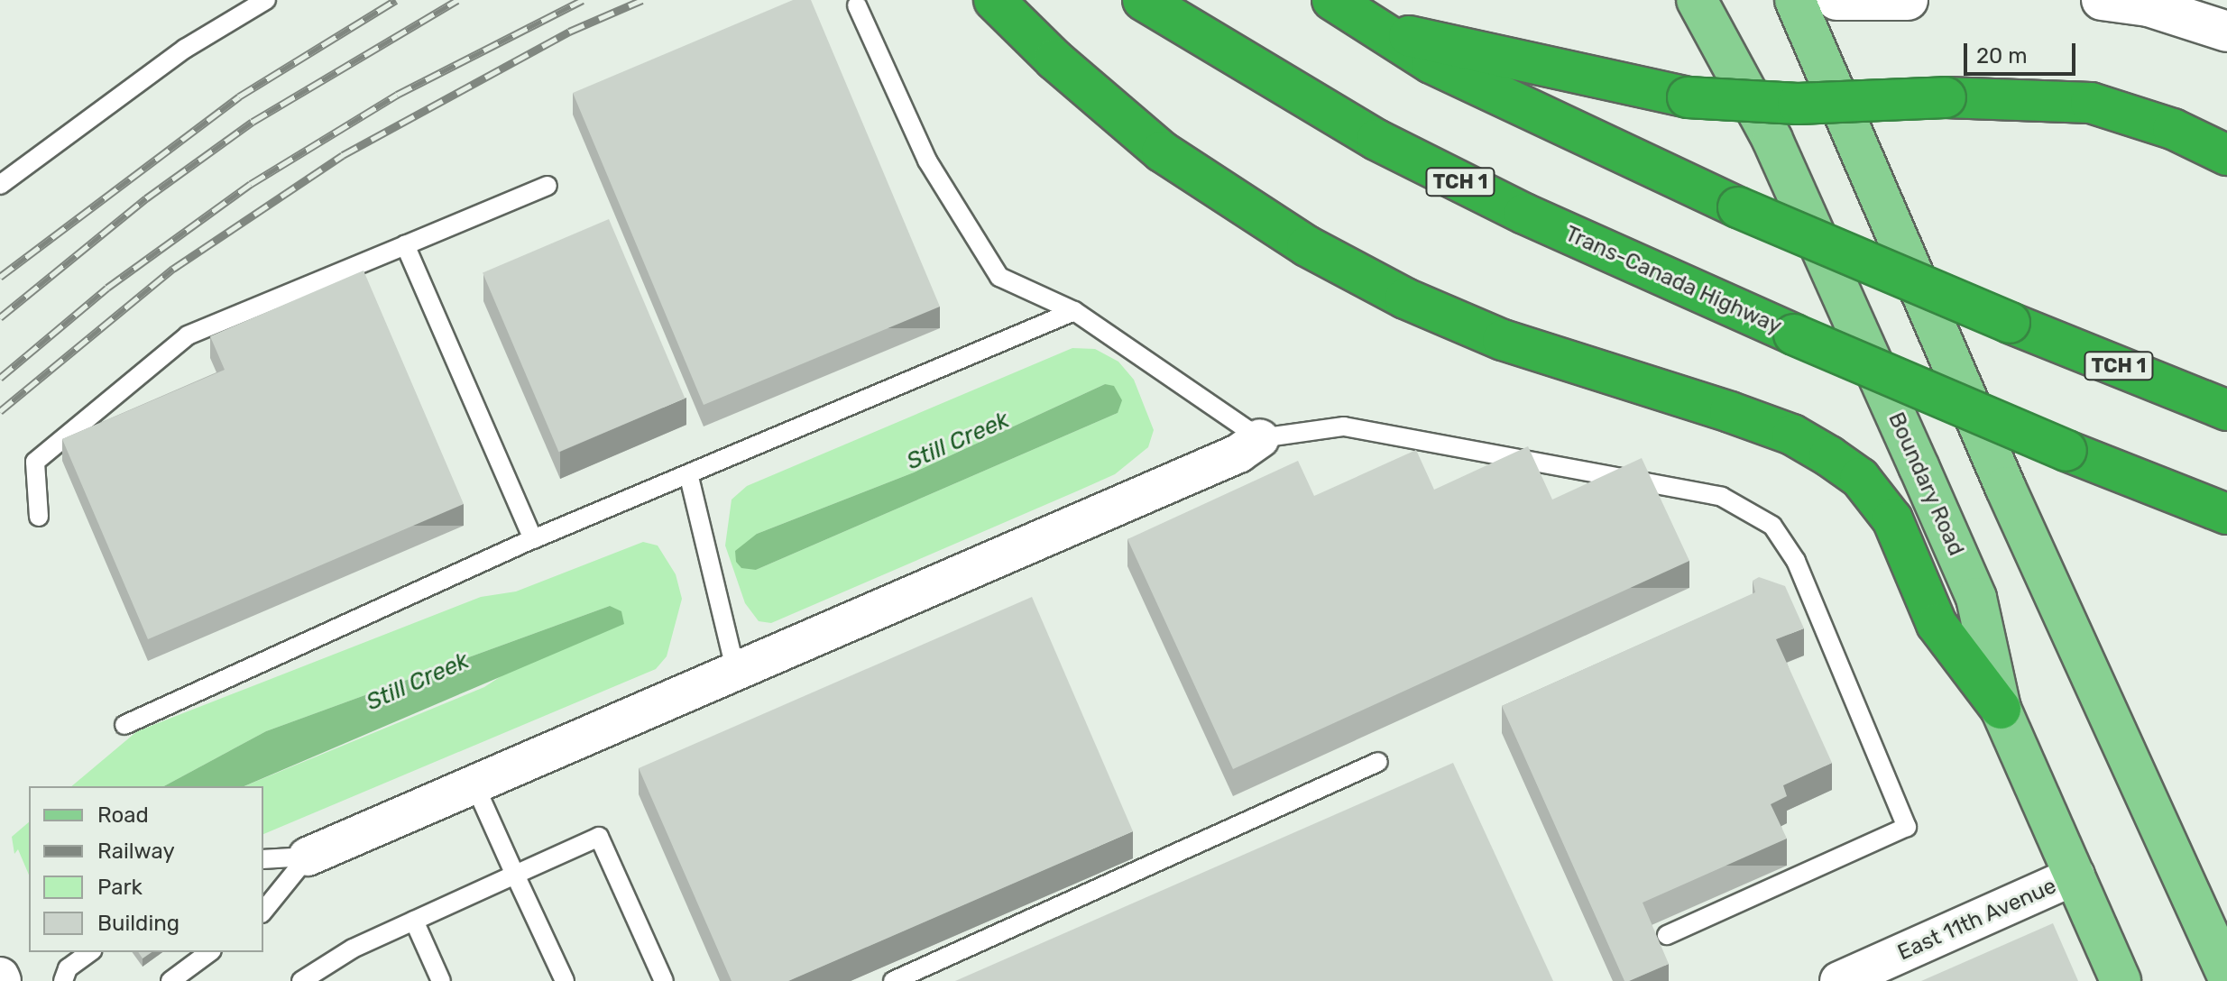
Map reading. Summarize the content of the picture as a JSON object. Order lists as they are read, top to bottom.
{
  "streets": {
    "highway": ["TCH 1", "Trans-Canada Highway"],
    "main road": ["Boundary Road"],
    "street": ["East 11th Avenue"]
  },
  "crossings": [
    ["Boundary Road", "East 11th Avenue"]
  ],
  "water": ["Still Creek"],
  "legend": [
    "Road",
    "Railway",
    "Park",
    "Building"
  ],
  "scale_bar": "20 m"
}
